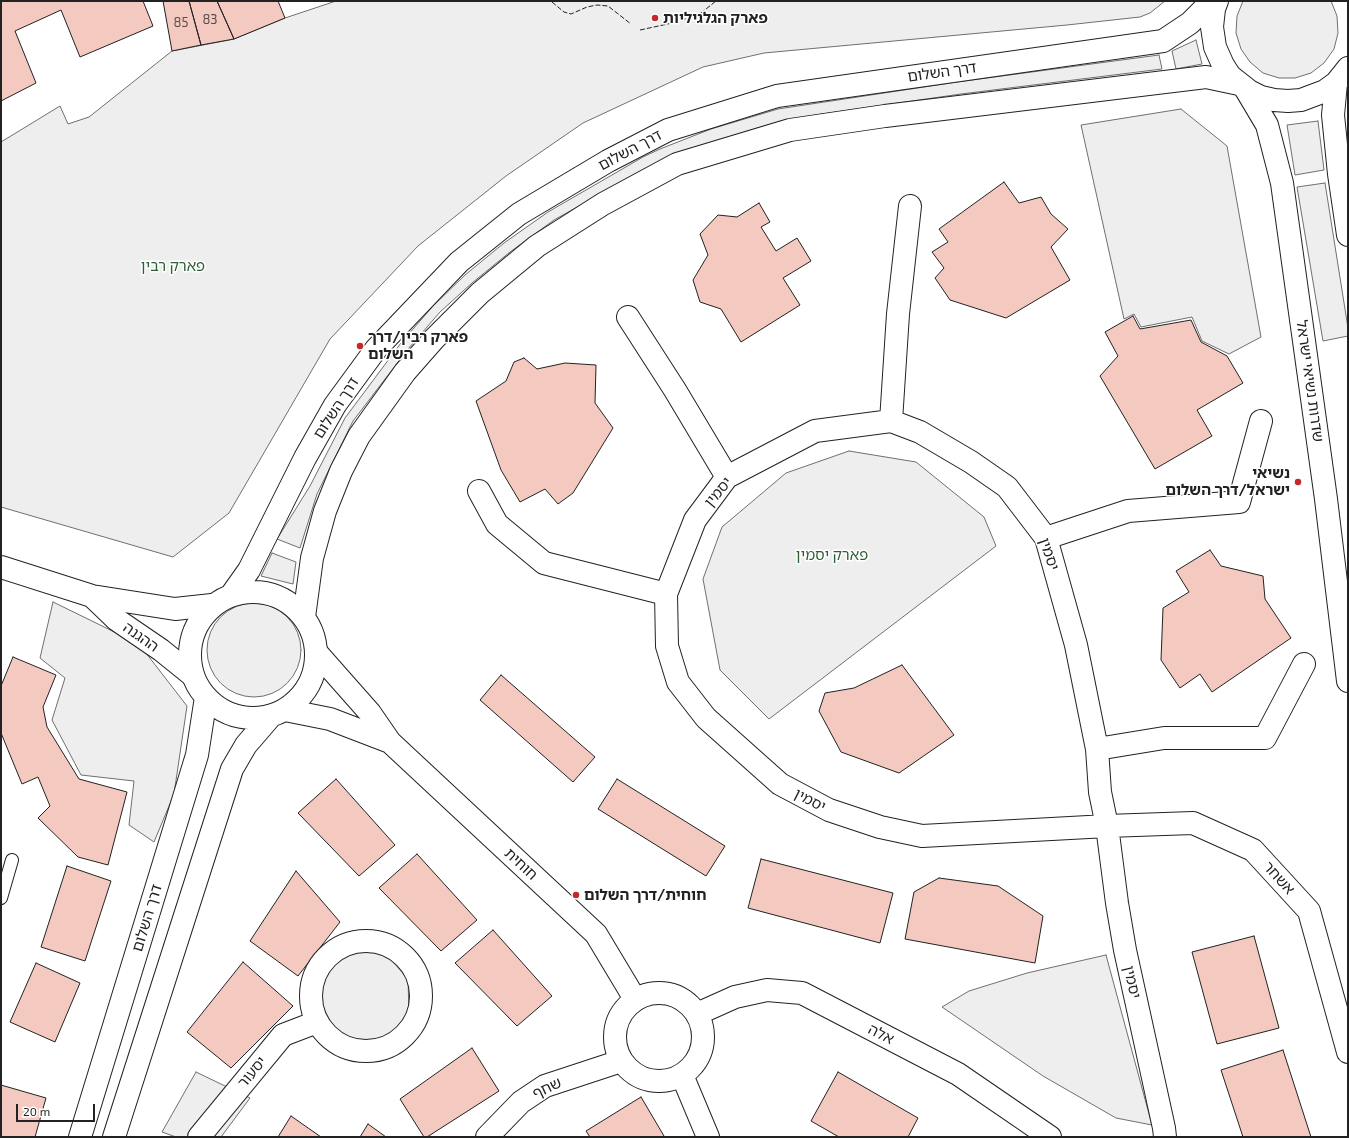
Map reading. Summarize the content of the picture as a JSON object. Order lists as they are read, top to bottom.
{
  "streets": {
    "street": [
      "דרך השלום",
      "שדרות נשיאי ישראל",
      "יסמין",
      "ההגנה",
      "חוחית",
      "אשחר",
      "אלה",
      "יסעור",
      "שחף"
    ]
  },
  "crossings": [
    ["דרך השלום", "ההגנה"],
    ["דרך השלום", "חוחית"],
    ["יסמין", "אשחר"],
    ["ההגנה", "חוחית"],
    ["חוחית", "אלה"],
    ["חוחית", "שחף"],
    ["אלה", "שחף"]
  ],
  "parks": ["פארק רבין", "פארק יסמין"],
  "places": [
    "פארק הגלגיליות",
    "פארק רבין/דרך השלום",
    "נשיאי ישראל/דרך השלום",
    "חוחית/דרך השלום"
  ],
  "house_numbers": ["83", "85"],
  "scale_bar": "20 m"
}
